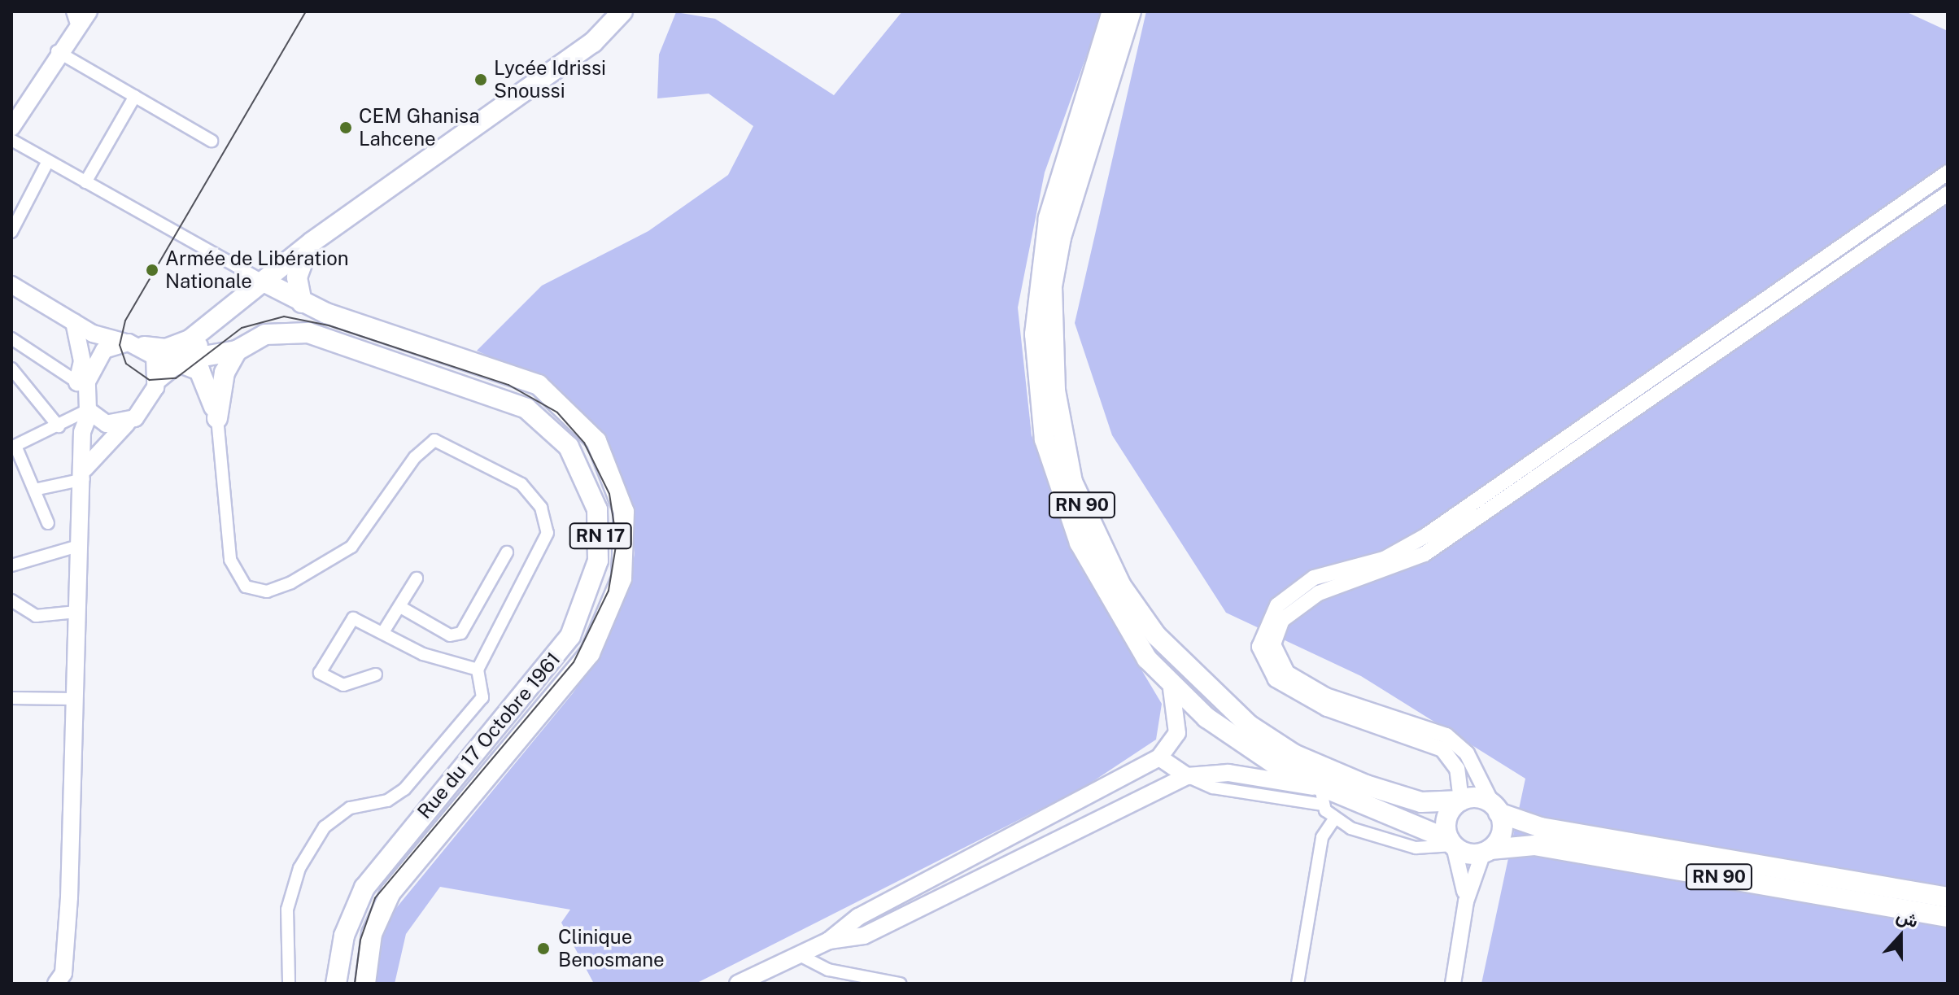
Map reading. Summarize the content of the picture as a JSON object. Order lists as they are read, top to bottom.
{
  "streets": {
    "main road": ["RN 90", "RN 17", "Rue du 17 Octobre 1961"]
  },
  "places": [
    "Lycée Idrissi Snoussi",
    "CEM Ghanisa Lahcene",
    "Armée de Libération Nationale",
    "Clinique Benosmane"
  ],
  "north": "top"
}
